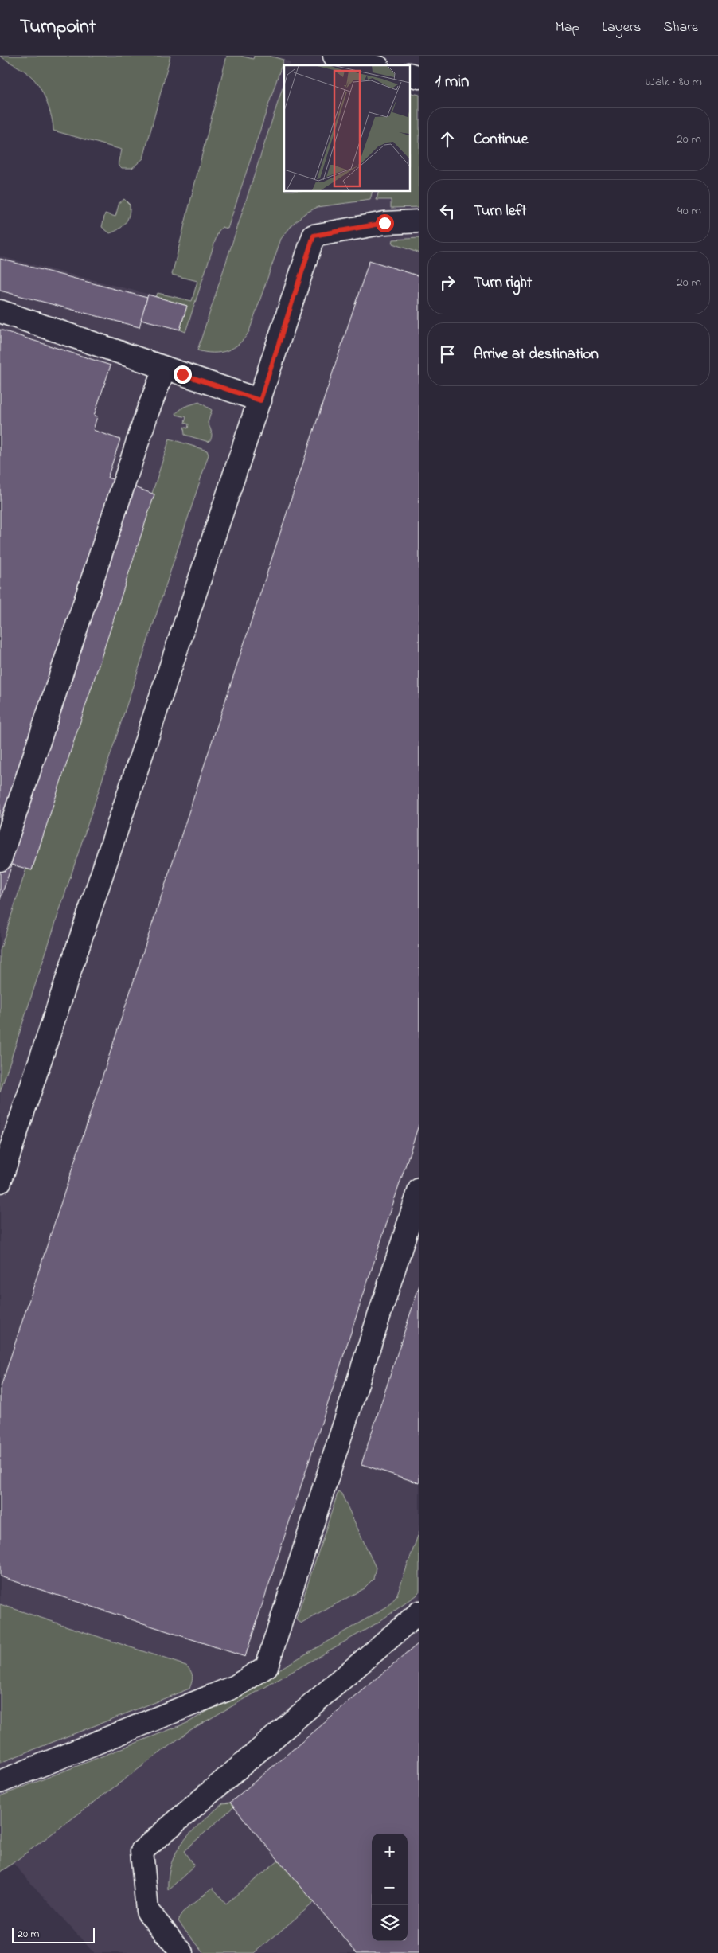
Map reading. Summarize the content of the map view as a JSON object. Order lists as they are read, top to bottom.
{
  "scale_bar": "20 m",
  "page": {
    "header": "Turnpoint",
    "nav": ["Map", "Layers", "Share"],
    "heading": ["1 min", "Walk · 80 m"],
    "list": [
      ["Continue", "20 m"],
      ["Turn left", "40 m"],
      ["Turn right", "20 m"],
      "Arrive at destination"
    ],
    "map_buttons": ["+", "−"],
    "scale": "20 m"
  }
}
